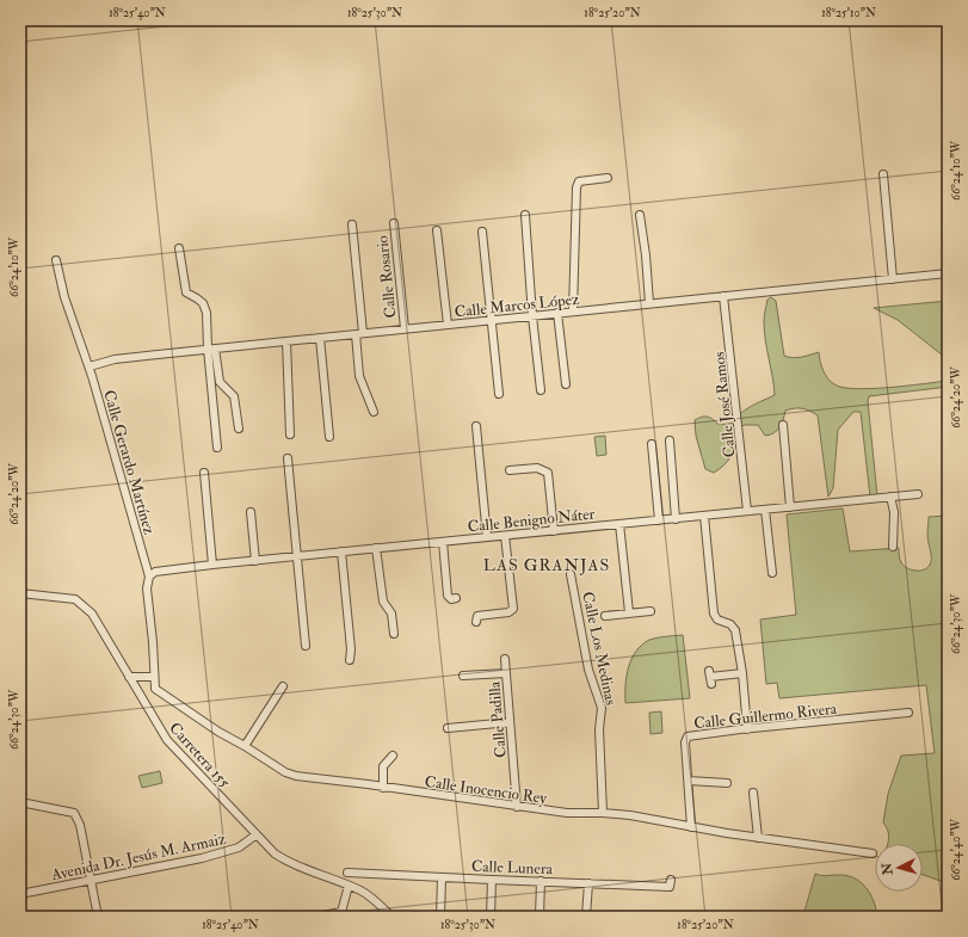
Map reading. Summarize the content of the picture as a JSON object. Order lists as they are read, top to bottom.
{
  "streets": {
    "street": [
      "Calle Rosario",
      "Calle Marcos López",
      "Calle José Ramos",
      "Calle Gerardo Martínez",
      "Calle Benigno Náter",
      "Calle Los Medinas",
      "Calle Guillermo Rivera",
      "Calle Padilla",
      "Carretera 155",
      "Calle Inocencio Rey",
      "Avenida Dr. Jesús M. Armaiz",
      "Calle Lunera"
    ]
  },
  "crossings": [
    ["Calle Rosario", "Calle Marcos López"],
    ["Calle Marcos López", "Calle José Ramos"],
    ["Calle Marcos López", "Calle Gerardo Martínez"],
    ["Calle José Ramos", "Calle Benigno Náter"],
    ["Calle Gerardo Martínez", "Calle Benigno Náter"],
    ["Calle Gerardo Martínez", "Calle Inocencio Rey"],
    ["Calle Los Medinas", "Calle Inocencio Rey"],
    ["Calle Guillermo Rivera", "Calle Inocencio Rey"],
    ["Calle Padilla", "Calle Inocencio Rey"],
    ["Carretera 155", "Avenida Dr. Jesús M. Armaiz"]
  ],
  "districts": ["LAS GRANJAS"],
  "north": "left",
  "coordinates": [
    "18°25'40\"N",
    "18°25'30\"N",
    "18°25'20\"N",
    "18°25'10\"N",
    "66°24'10\"W",
    "66°24'20\"W",
    "66°24'30\"W",
    "66°24'40\"W"
  ]
}
